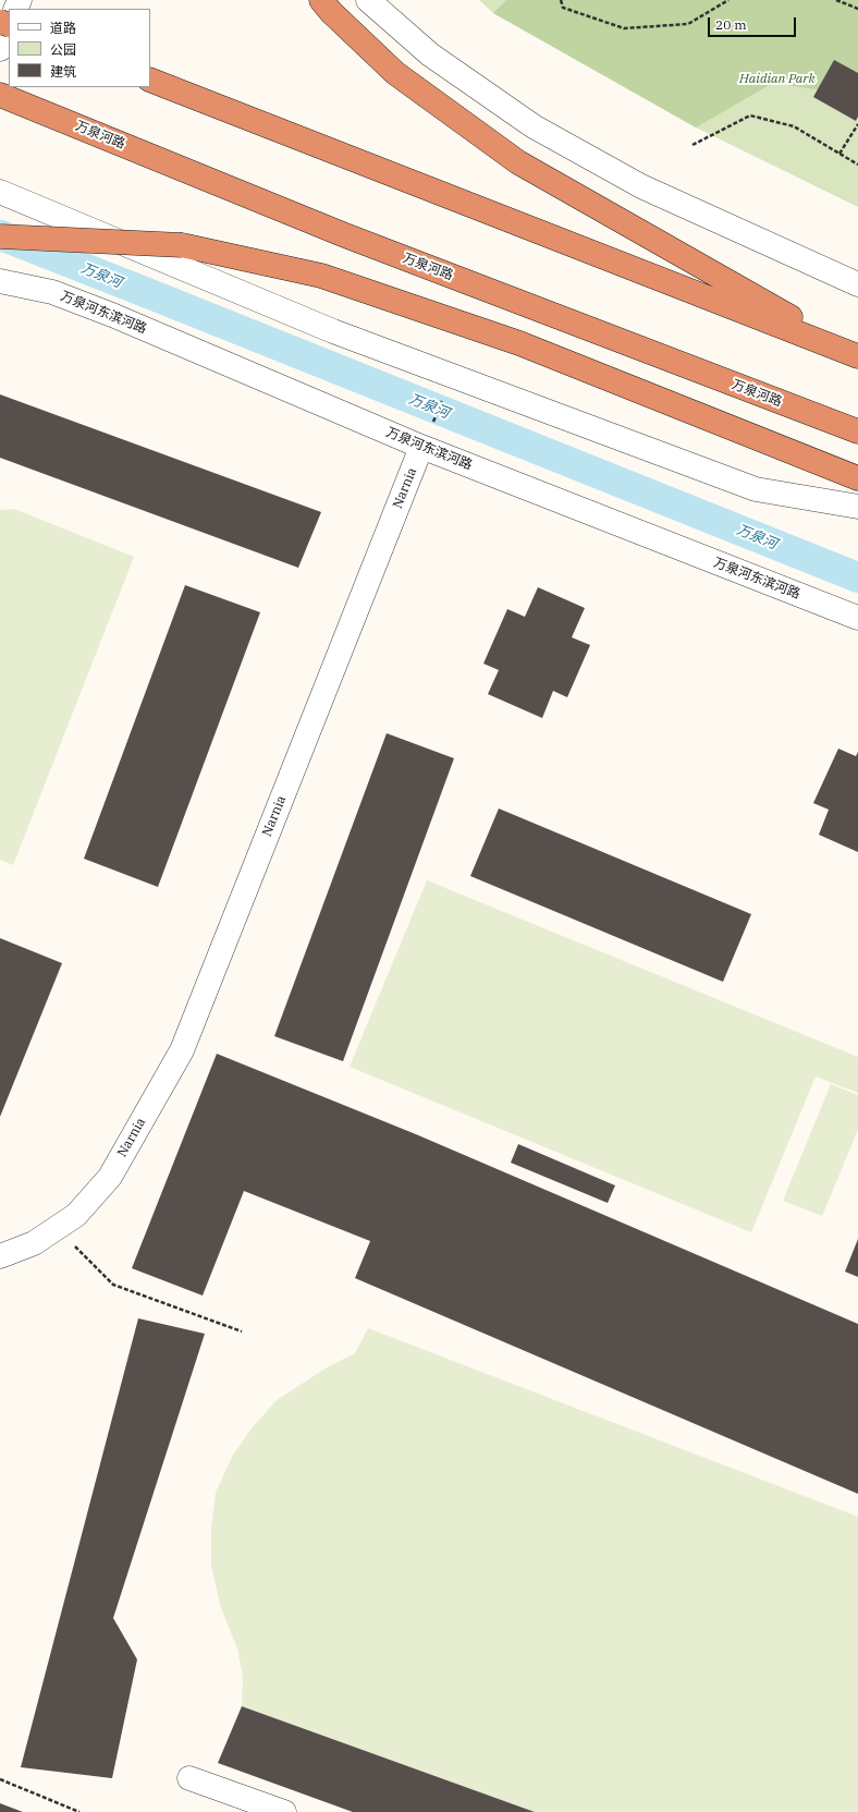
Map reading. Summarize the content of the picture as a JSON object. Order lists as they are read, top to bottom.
{
  "streets": {
    "highway": ["万泉河路"],
    "street": ["万泉河东滨河路", "Narnia"]
  },
  "crossings": [
    ["万泉河东滨河路", "Narnia"]
  ],
  "water": ["万泉河"],
  "parks": ["Haidian Park"],
  "legend": ["道路", "公园", "建筑"],
  "scale_bar": "20 m"
}
